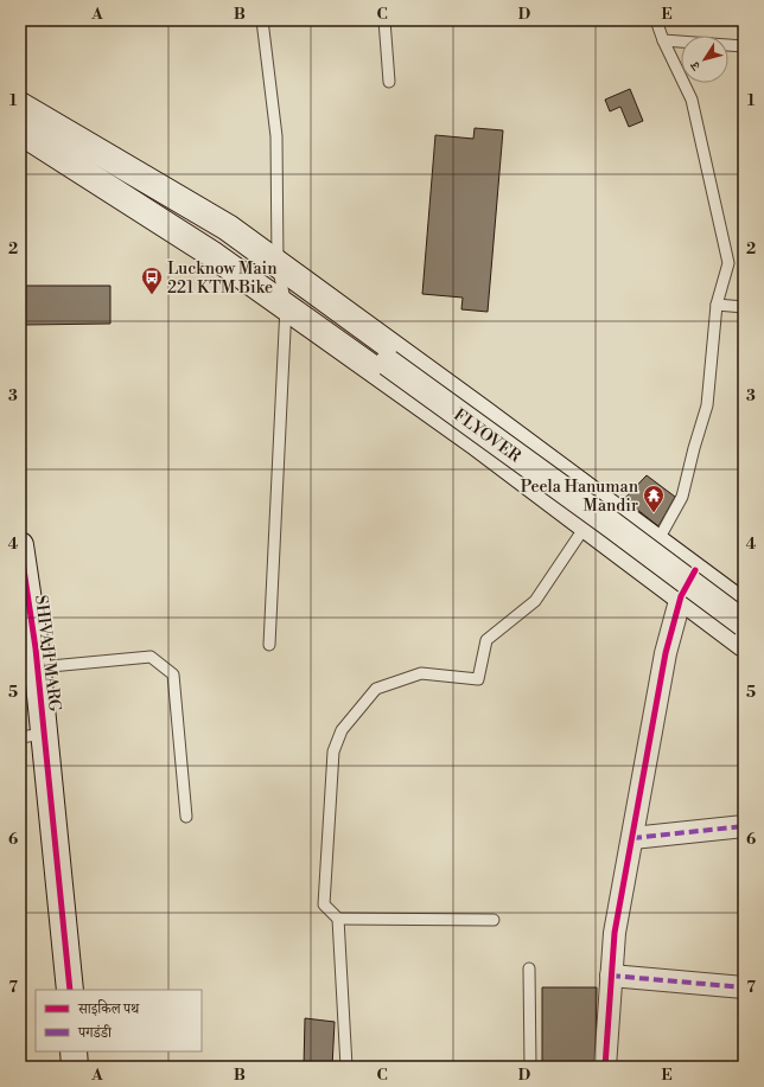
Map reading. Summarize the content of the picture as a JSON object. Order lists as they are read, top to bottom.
{
  "streets": {
    "main road": ["FLYOVER", "SHIVAJI MARG"]
  },
  "places": {
    "bus stop": ["Lucknow Main 221 KTM Bike"],
    "temple": ["Peela Hanuman Mandir"]
  },
  "legend": ["साइकिल पथ", "पगडंडी"],
  "north": "bottom left",
  "grid": {
    "columns": [
      "A",
      "B",
      "C",
      "D",
      "E"
    ],
    "rows": [
      "1",
      "2",
      "3",
      "4",
      "5",
      "6",
      "7"
    ]
  }
}
